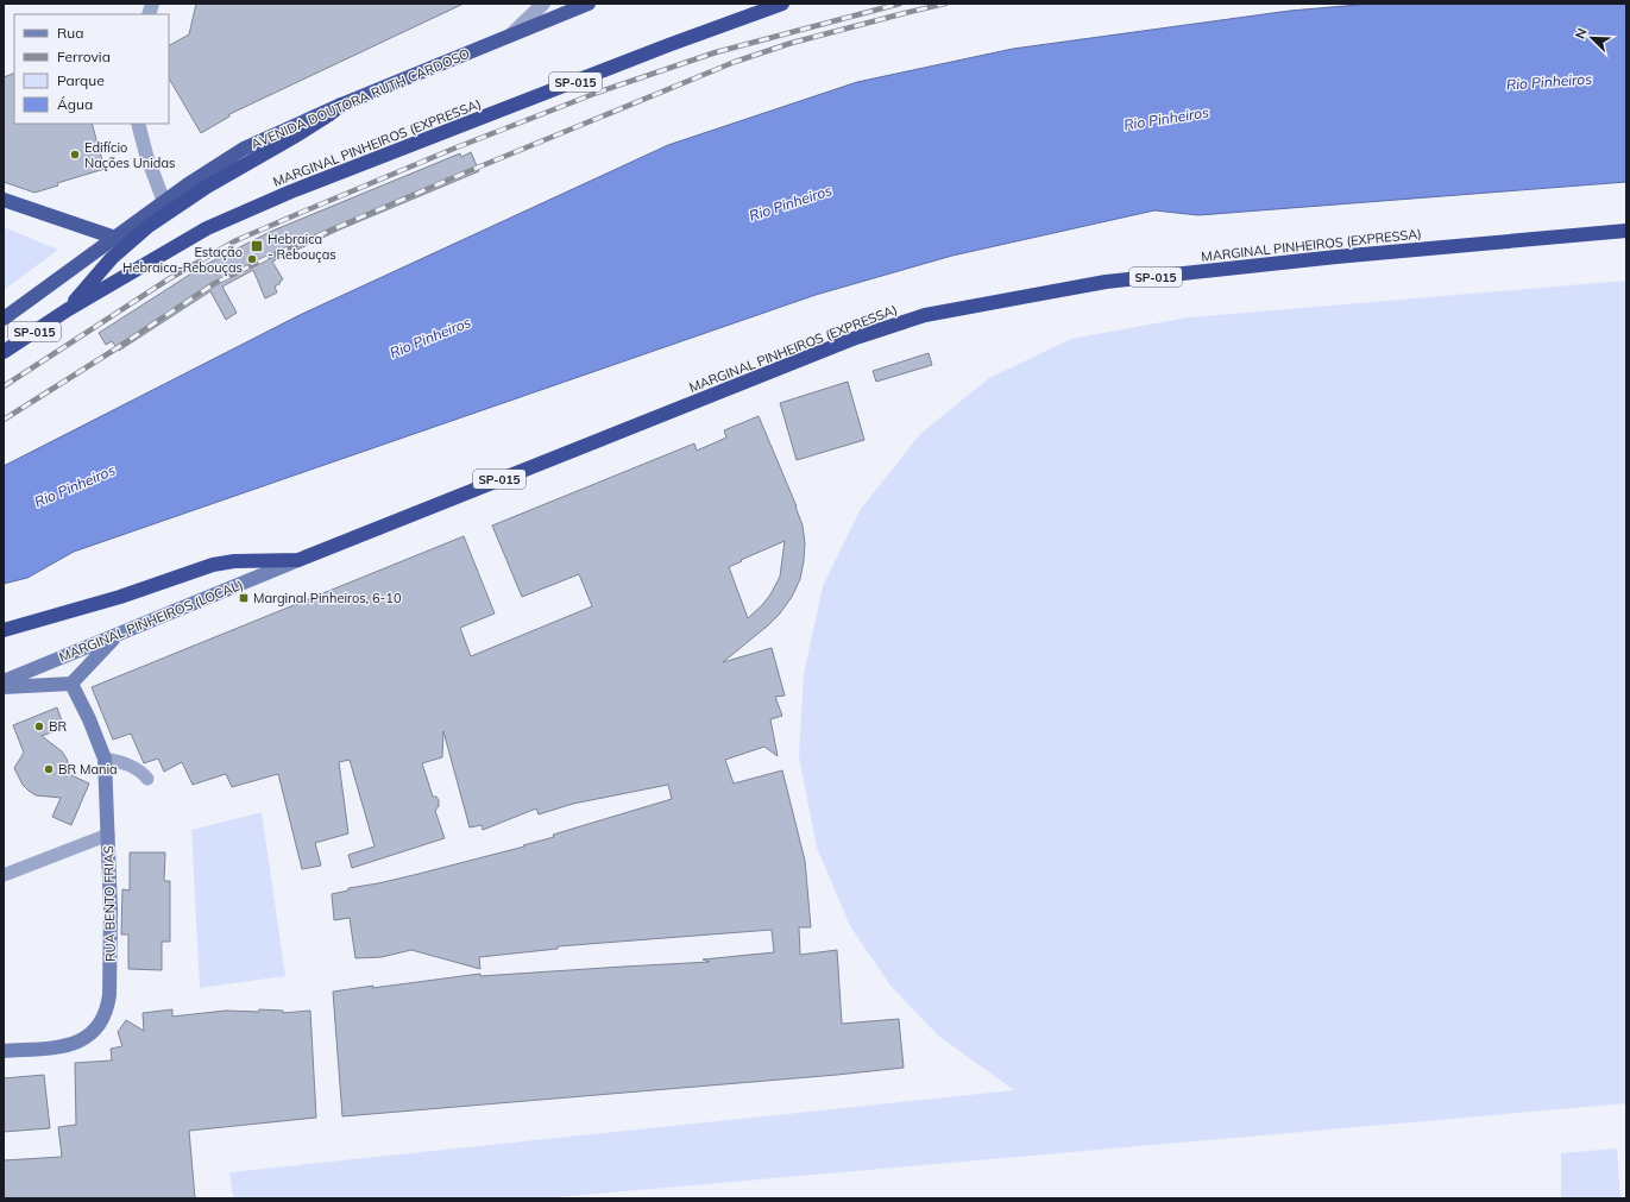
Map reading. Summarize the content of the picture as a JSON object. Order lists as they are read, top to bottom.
{
  "streets": {
    "highway": ["SP-015", "AVENIDA DOUTORA RUTH CARDOSO", "MARGINAL PINHEIROS (EXPRESSA)"],
    "main road": ["MARGINAL PINHEIROS (LOCAL)", "RUA BENTO FRIAS"]
  },
  "crossings": [
    ["MARGINAL PINHEIROS (EXPRESSA)", "MARGINAL PINHEIROS (LOCAL)"]
  ],
  "water": ["Rio Pinheiros"],
  "places": {
    "other": [
      "Edifício Nações Unidas",
      "Estação Hebraica-Rebouças",
      "BR",
      "BR Mania"
    ],
    "transit": ["Hebraica - Rebouças", "Marginal Pinheiros, 6-10"]
  },
  "legend": [
    "Rua",
    "Ferrovia",
    "Parque",
    "Água"
  ],
  "north": "top left"
}
